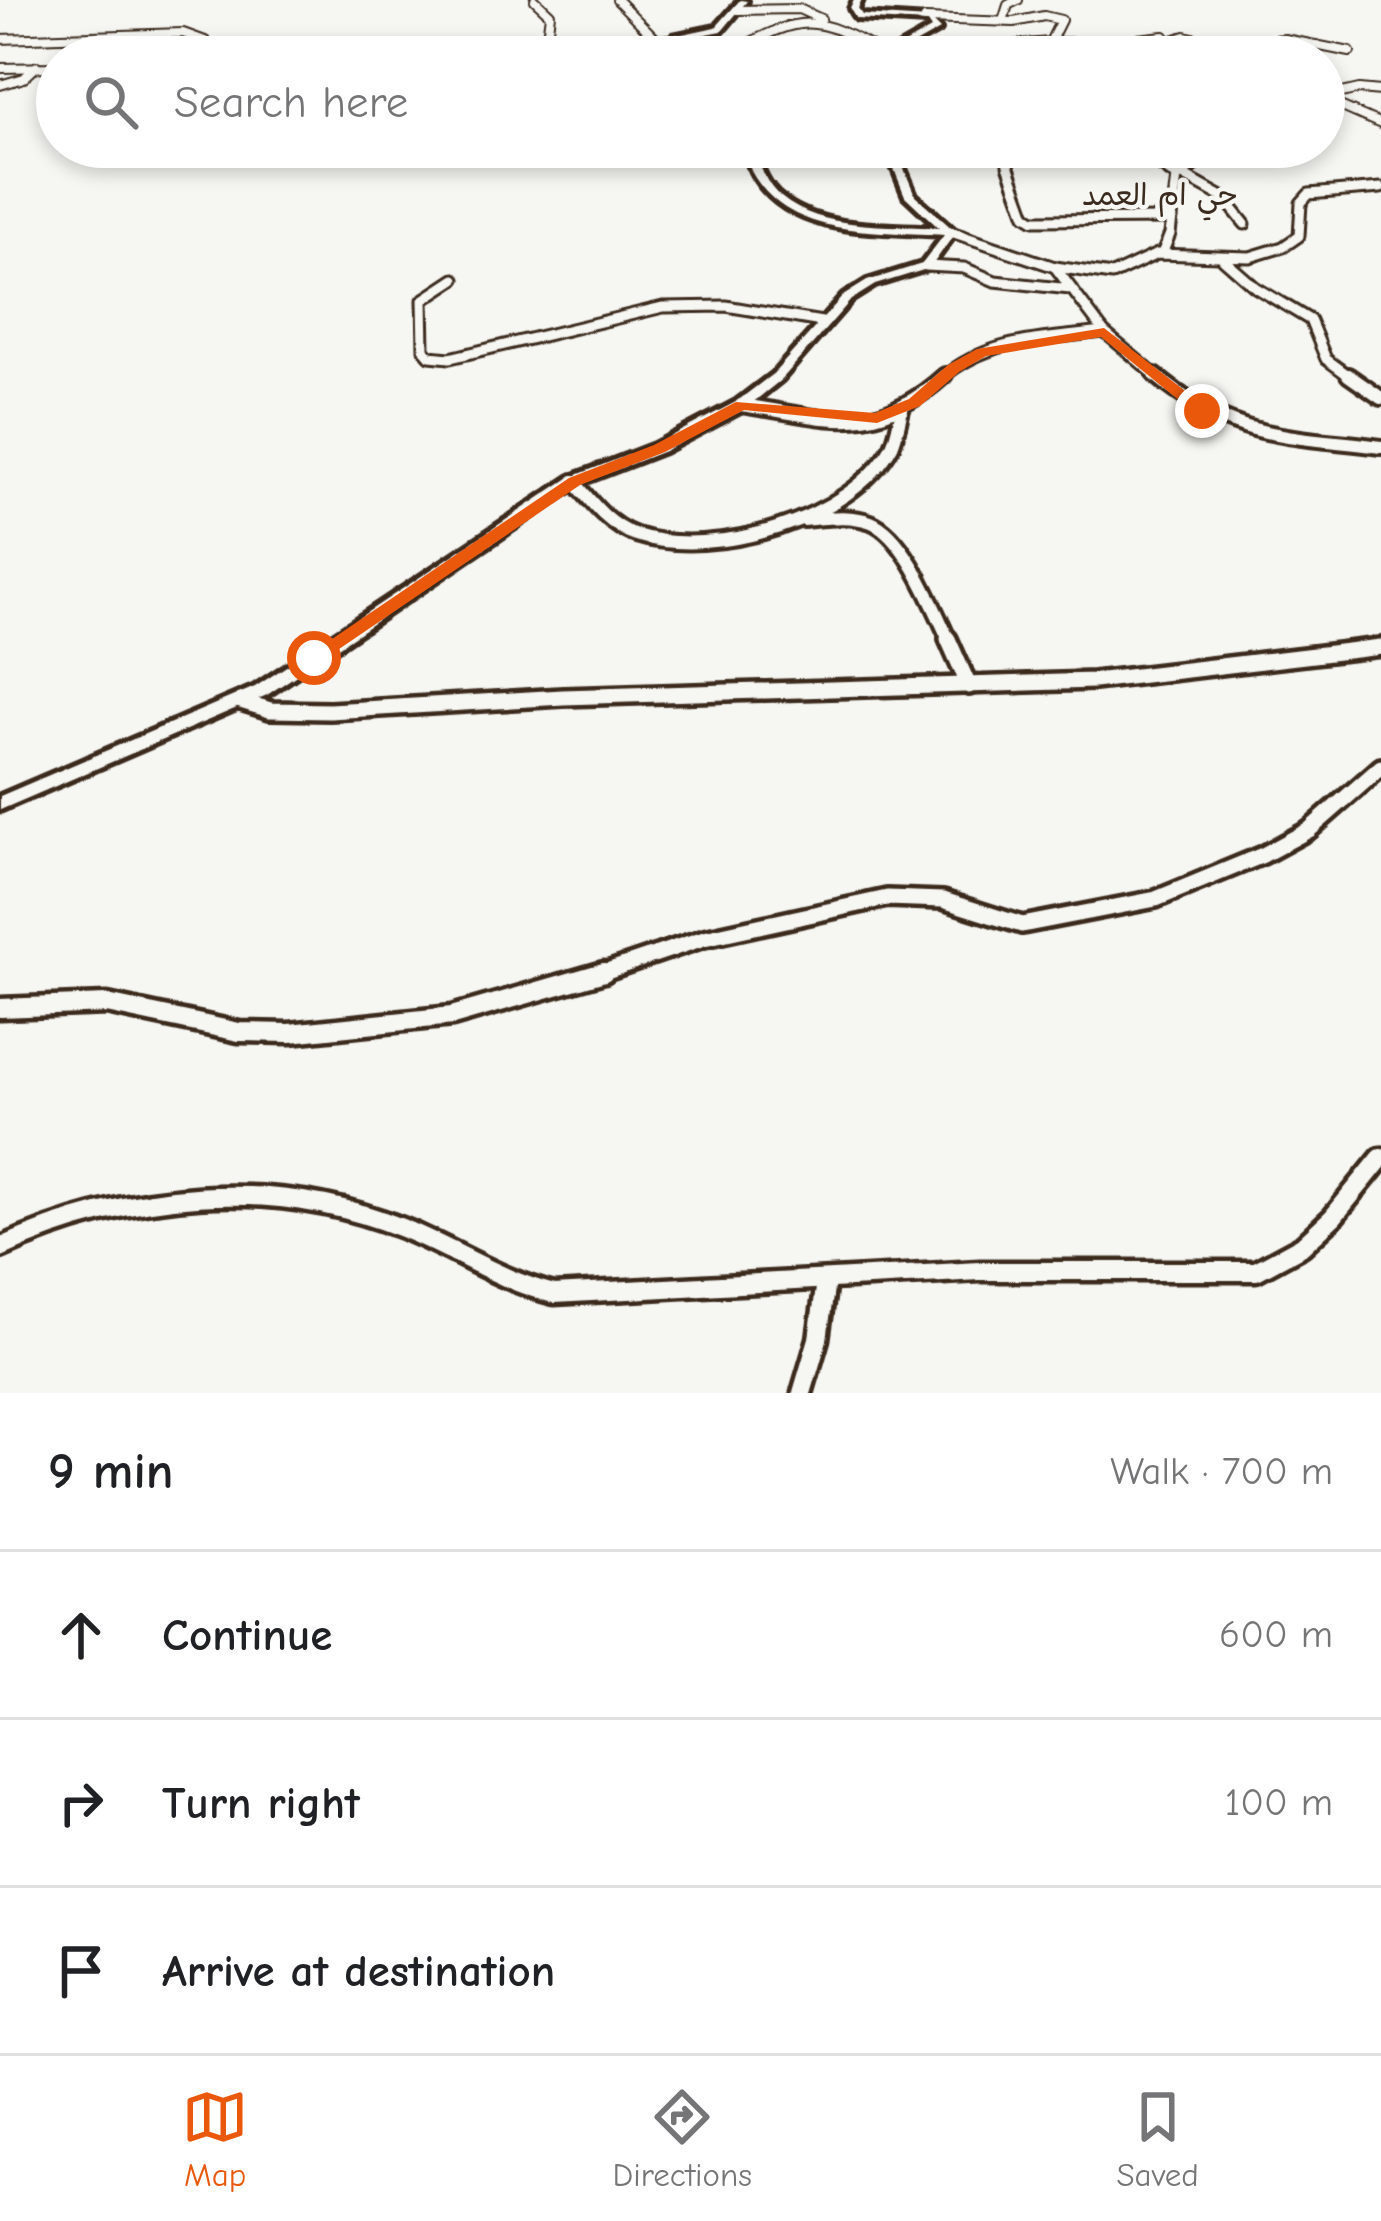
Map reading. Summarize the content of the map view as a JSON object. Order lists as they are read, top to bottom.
{
  "districts": ["حي ام العمد"],
  "page": {
    "search": "Search here",
    "heading": ["9 min", "Walk · 700 m"],
    "list": [
      ["Continue", "600 m"],
      ["Turn right", "100 m"],
      "Arrive at destination"
    ],
    "nav": ["Map", "Directions", "Saved"]
  }
}
